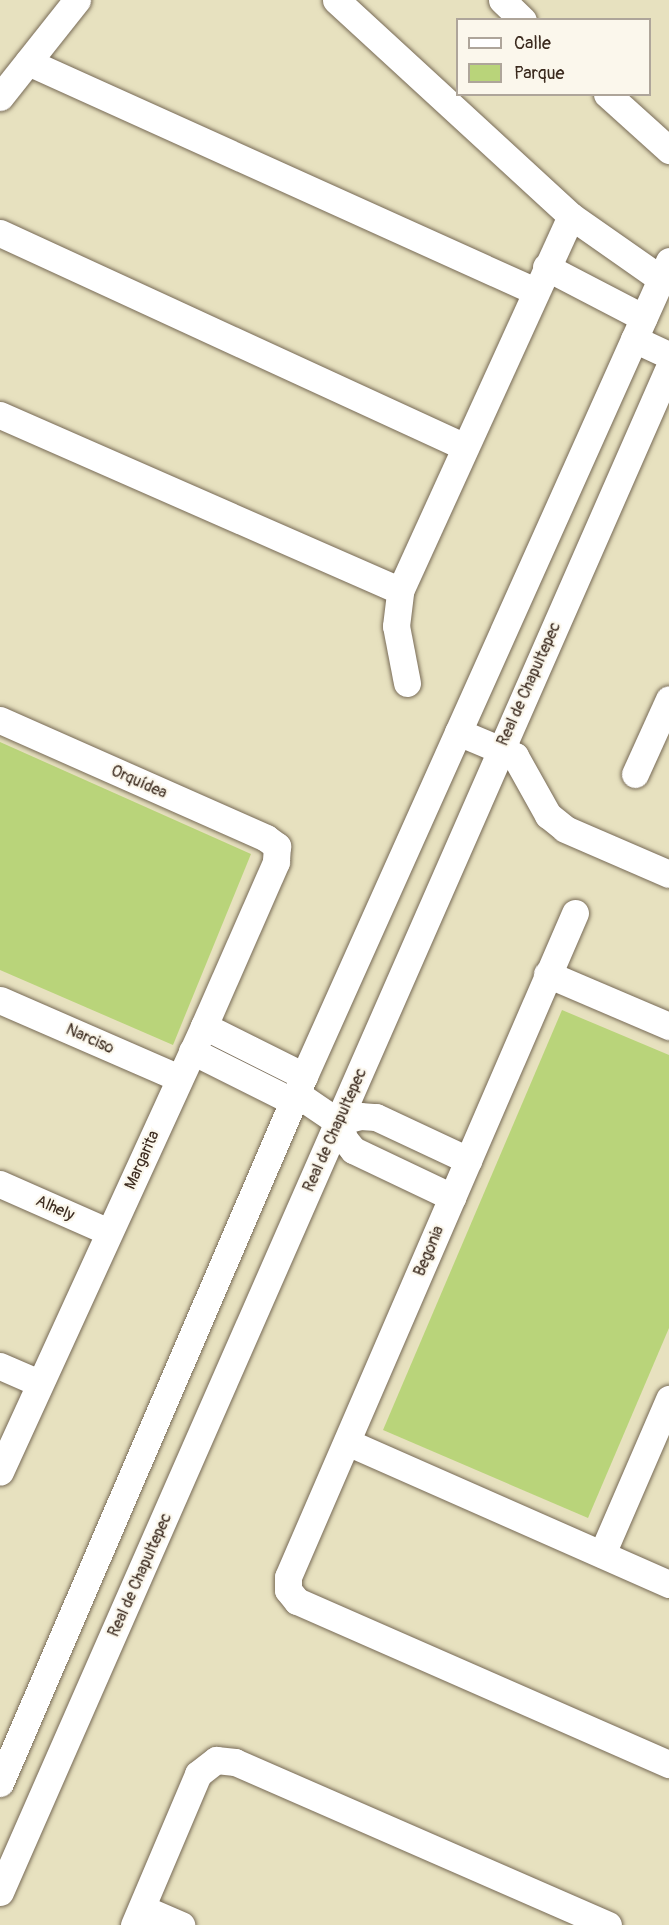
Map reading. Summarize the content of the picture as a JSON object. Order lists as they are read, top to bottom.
{
  "streets": {
    "street": [
      "Real de Chapultepec",
      "Orquídea",
      "Narciso",
      "Margarita",
      "Alhely",
      "Begonia"
    ]
  },
  "crossings": [
    ["Orquídea", "Margarita"],
    ["Narciso", "Margarita"],
    ["Margarita", "Alhely"]
  ],
  "legend": ["Calle", "Parque"]
}
